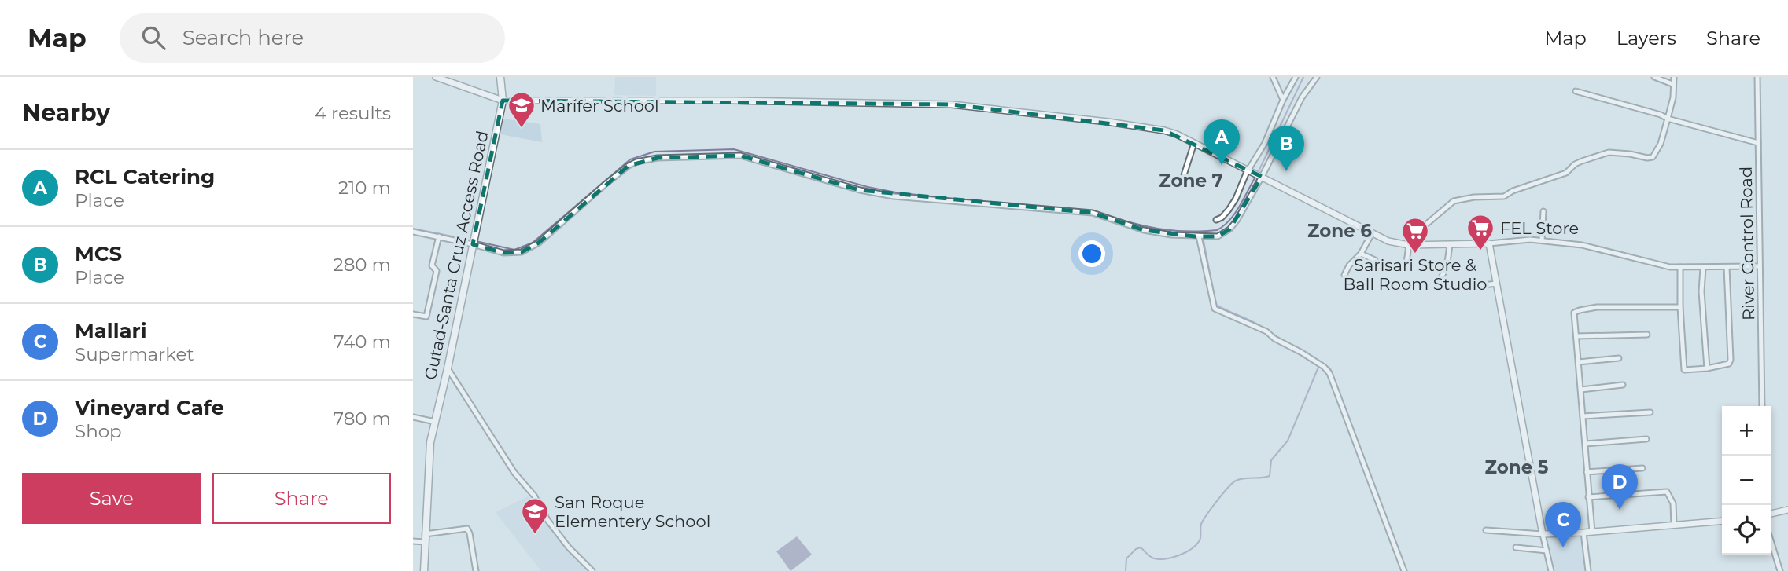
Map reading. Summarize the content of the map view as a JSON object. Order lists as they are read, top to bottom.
{
  "streets": {
    "main road": ["Gutad-Santa Cruz Access Road"],
    "street": ["River Control Road"]
  },
  "districts": ["Zone 7", "Zone 6", "Zone 5"],
  "places": {
    "school or university": ["Marifer School", "San Roque Elementery School"],
    "supermarket": ["FEL Store", "Sarisari Store & Ball Room Studio"]
  },
  "page": {
    "header": "Map",
    "search": "Search here",
    "nav": ["Map", "Layers", "Share"],
    "heading": ["Nearby", "4 results"],
    "pins": [
      "A",
      "B",
      "D",
      "C"
    ],
    "list": [
      {
        "mark": "A",
        "name": "RCL Catering",
        "note": "Place",
        "value": "210 m"
      },
      {
        "mark": "B",
        "name": "MCS",
        "note": "Place",
        "value": "280 m"
      },
      {
        "mark": "C",
        "name": "Mallari",
        "note": "Supermarket",
        "value": "740 m"
      },
      {
        "mark": "D",
        "name": "Vineyard Cafe",
        "note": "Shop",
        "value": "780 m"
      }
    ],
    "map_buttons": ["+", "−"],
    "buttons": ["Save", "Share"]
  }
}
